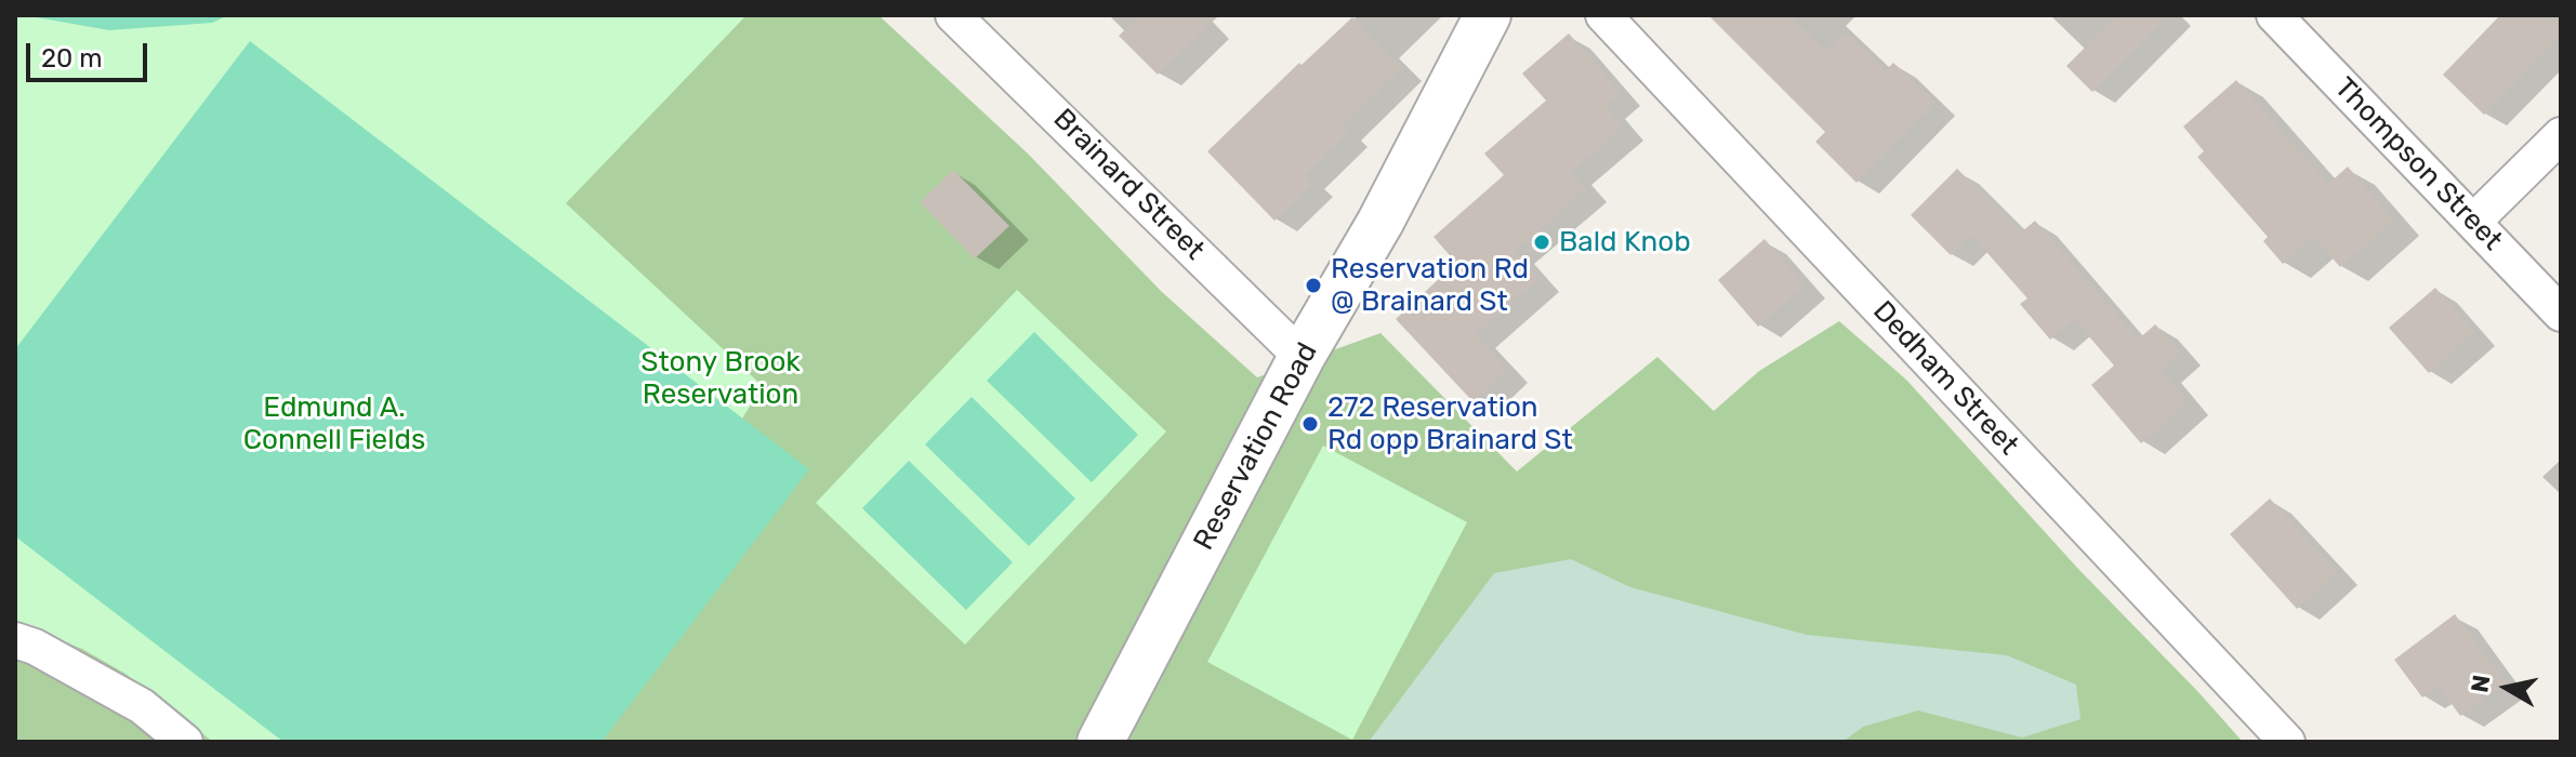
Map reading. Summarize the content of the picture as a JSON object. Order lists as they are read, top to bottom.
{
  "streets": {
    "street": [
      "Thompson Street",
      "Brainard Street",
      "Dedham Street",
      "Reservation Road"
    ]
  },
  "crossings": [
    ["Brainard Street", "Reservation Road"]
  ],
  "parks": ["Stony Brook Reservation", "Edmund A. Connell Fields"],
  "places": ["Bald Knob", "Reservation Rd @ Brainard St", "272 Reservation Rd opp Brainard St"],
  "scale_bar": "20 m",
  "north": "left"
}
